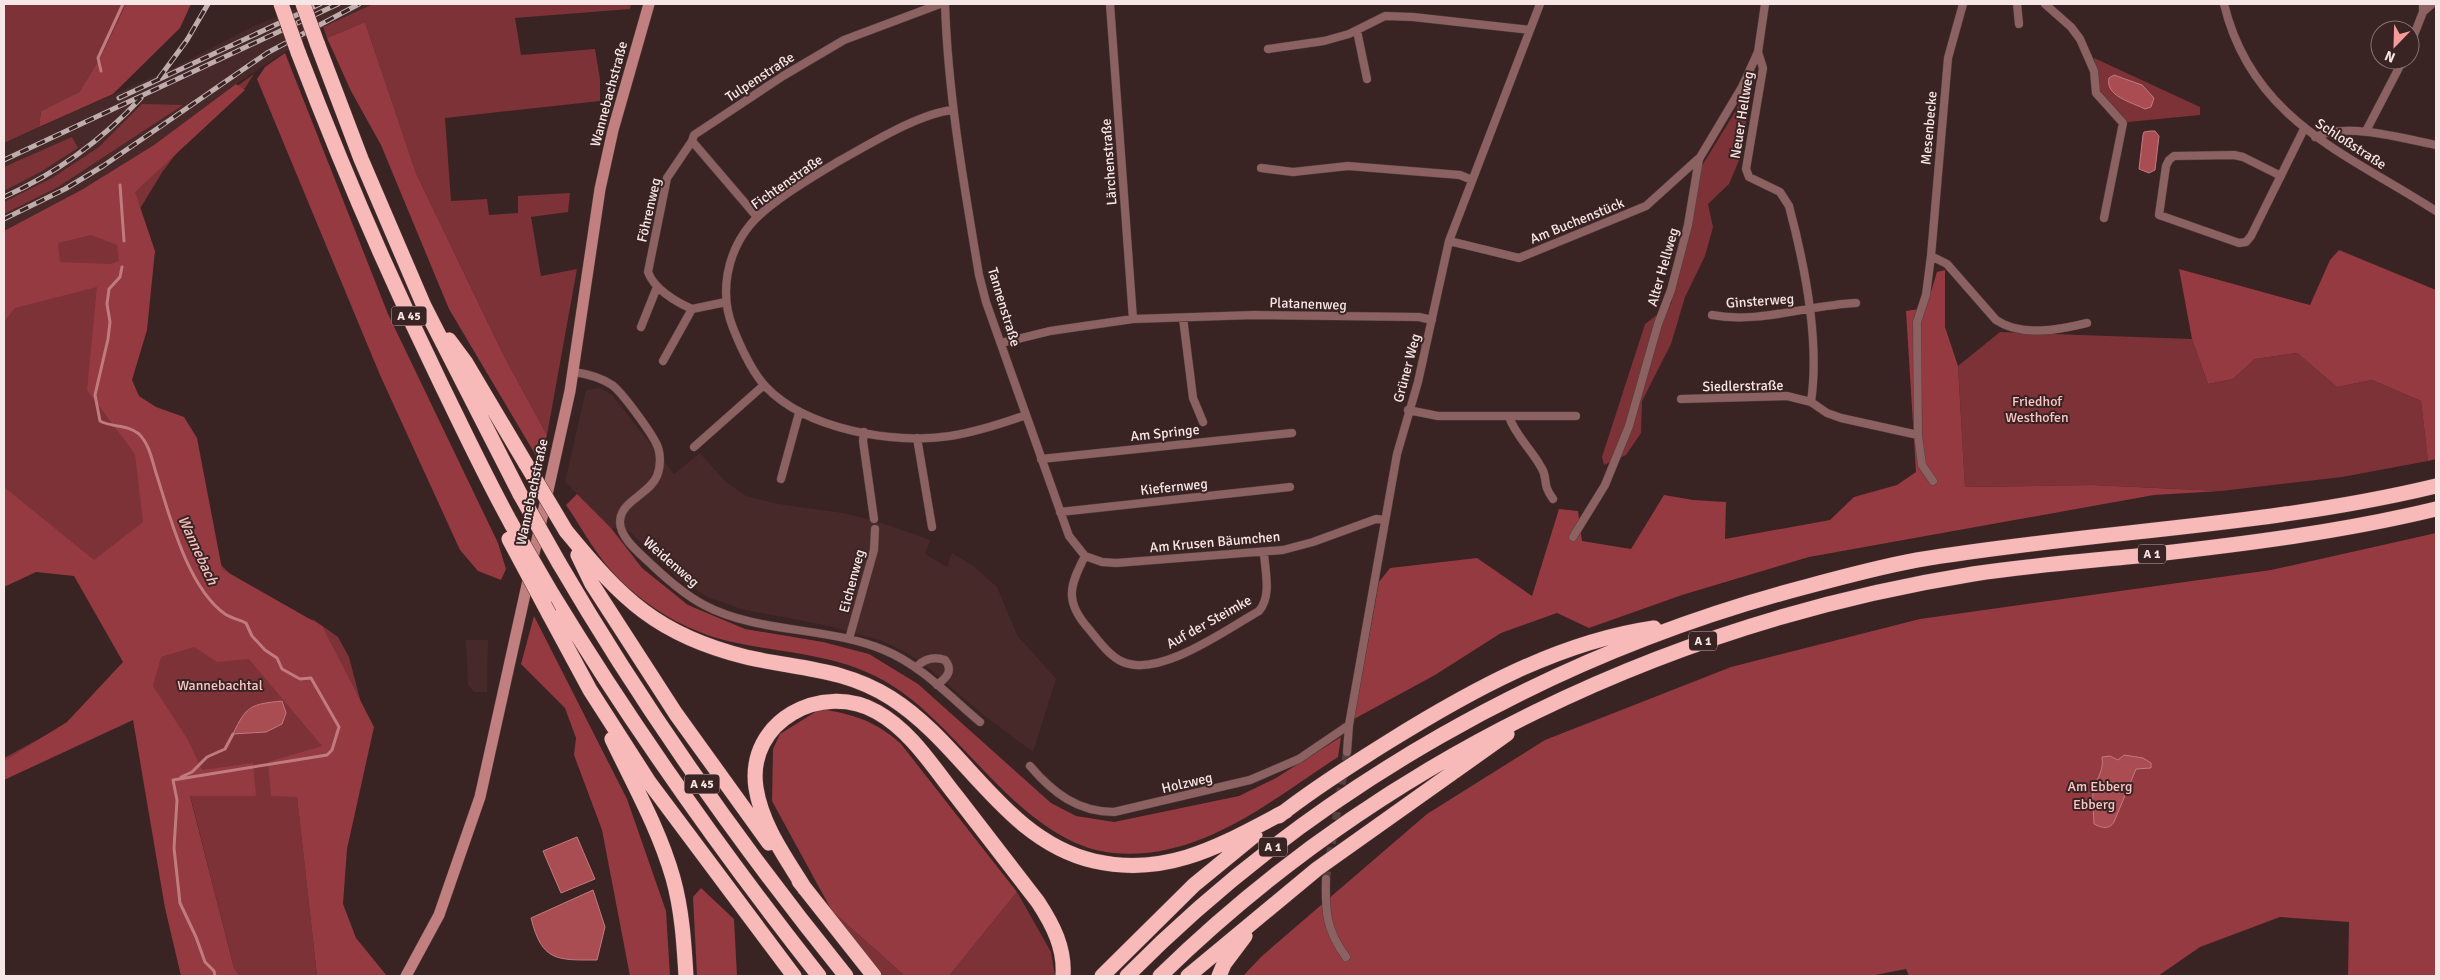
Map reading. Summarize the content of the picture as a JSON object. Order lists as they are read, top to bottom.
{
  "streets": {
    "highway": ["A 45", "A 1"],
    "main road": ["Wannebachstraße"],
    "street": [
      "Tulpenstraße",
      "Neuer Hellweg",
      "Mesenbecke",
      "Schloßstraße",
      "Lärchenstraße",
      "Fichtenstraße",
      "Föhrenweg",
      "Am Buchenstück",
      "Alter Hellweg",
      "Ginsterweg",
      "Platanenweg",
      "Tannenstraße",
      "Grüner Weg",
      "Siedlerstraße",
      "Am Springe",
      "Kiefernweg",
      "Am Krusen Bäumchen",
      "Weidenweg",
      "Eichenweg",
      "Auf der Steimke",
      "Holzweg"
    ]
  },
  "crossings": [
    ["Tulpenstraße", "Föhrenweg"],
    ["Wannebachstraße", "Weidenweg"],
    ["Neuer Hellweg", "Alter Hellweg"],
    ["Neuer Hellweg", "Ginsterweg"],
    ["Neuer Hellweg", "Siedlerstraße"],
    ["Mesenbecke", "Siedlerstraße"],
    ["Lärchenstraße", "Platanenweg"],
    ["Fichtenstraße", "Tannenstraße"],
    ["Am Buchenstück", "Alter Hellweg"],
    ["Am Buchenstück", "Grüner Weg"],
    ["Platanenweg", "Tannenstraße"],
    ["Platanenweg", "Grüner Weg"],
    ["Tannenstraße", "Am Springe"],
    ["Tannenstraße", "Kiefernweg"],
    ["Tannenstraße", "Am Krusen Bäumchen"],
    ["Tannenstraße", "Auf der Steimke"],
    ["Grüner Weg", "Am Krusen Bäumchen"],
    ["Grüner Weg", "Holzweg"],
    ["Am Krusen Bäumchen", "Auf der Steimke"],
    ["Weidenweg", "Eichenweg"]
  ],
  "water": ["Wannebach"],
  "parks": [
    "Friedhof Westhofen",
    "Wannebachtal",
    "Am Ebberg",
    "Ebberg"
  ],
  "north": "bottom left"
}
